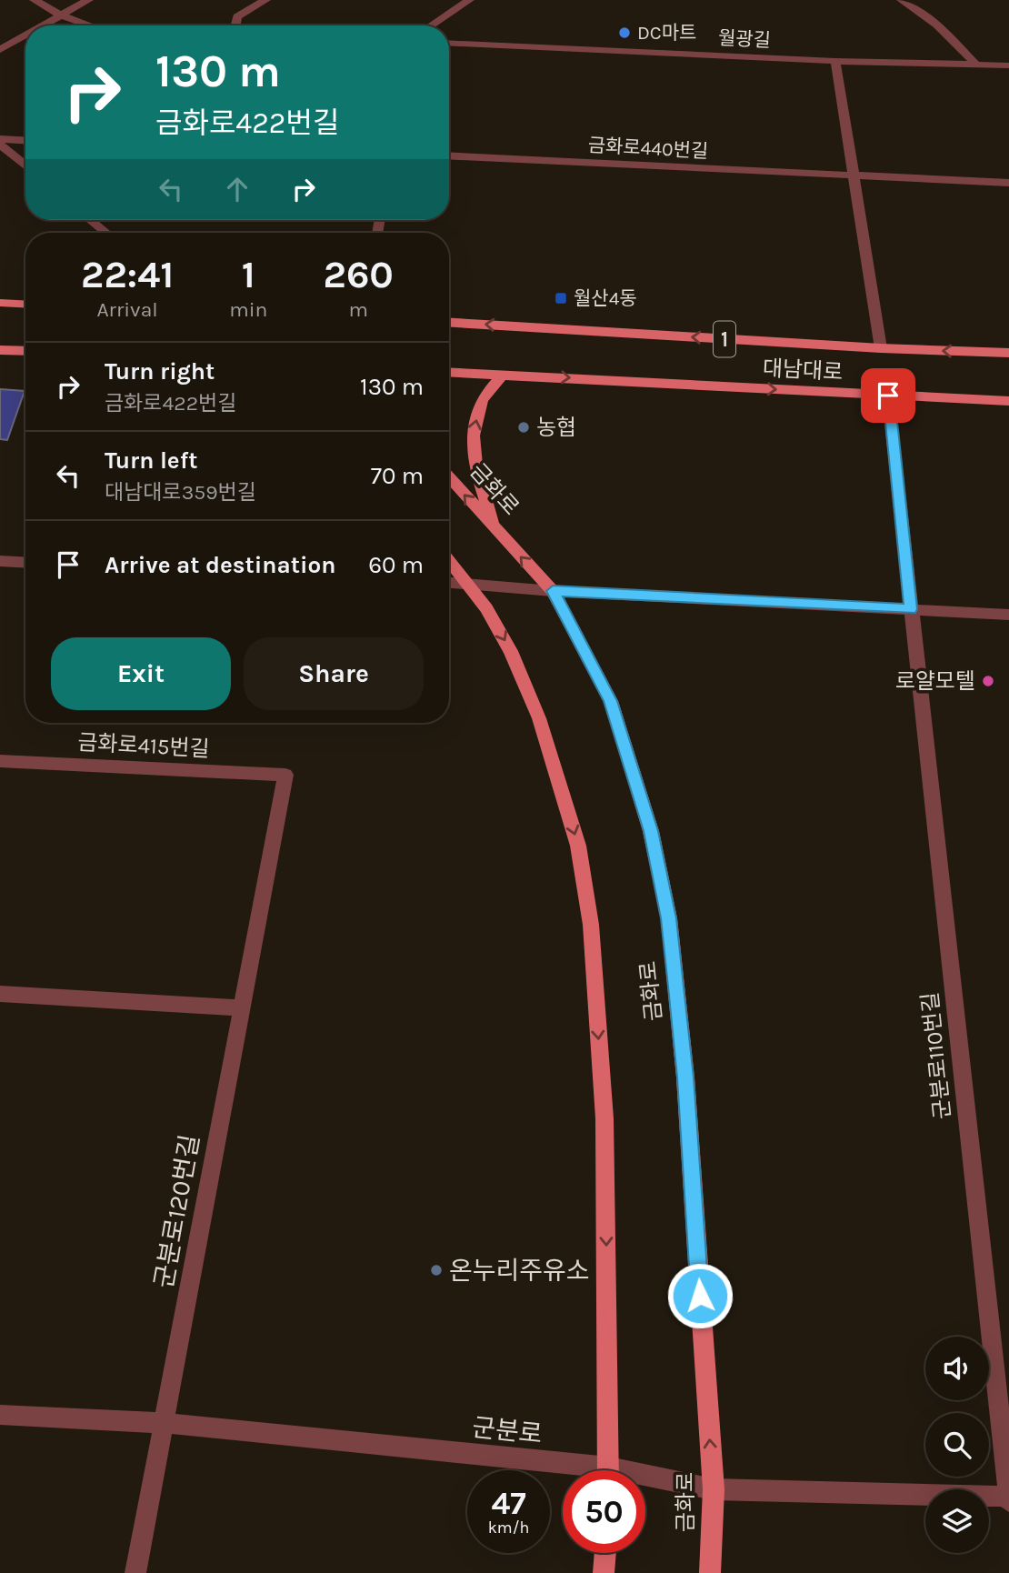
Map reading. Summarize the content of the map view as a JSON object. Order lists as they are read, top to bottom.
{
  "streets": {
    "main road": ["1", "대남대로", "금화로"],
    "street": [
      "월광길",
      "금화로440번길",
      "금화로415번길",
      "군분로110번길",
      "군분로120번길",
      "군분로"
    ]
  },
  "crossings": [
    ["대남대로", "군분로110번길"],
    ["금화로", "군분로"],
    ["금화로415번길", "군분로120번길"],
    ["군분로110번길", "군분로"],
    ["군분로120번길", "군분로"]
  ],
  "places": {
    "other": [
      "DC마트",
      "농협",
      "로얄모텔",
      "온누리주유소"
    ],
    "transit": ["월산4동"]
  },
  "page": {
    "turn": ["130 m", "금화로422번길"],
    "eta": [
      "22:41",
      "Arrival",
      "1",
      "min",
      "260",
      "m"
    ],
    "list": [
      {
        "name": "Turn right",
        "note": "금화로422번길",
        "value": "130 m"
      },
      {
        "name": "Turn left",
        "note": "대남대로359번길",
        "value": "70 m"
      },
      {
        "name": "Arrive at destination",
        "value": "60 m"
      }
    ],
    "buttons": ["Exit", "Share"],
    "speed": "47 km/h",
    "limit": "50"
  }
}
